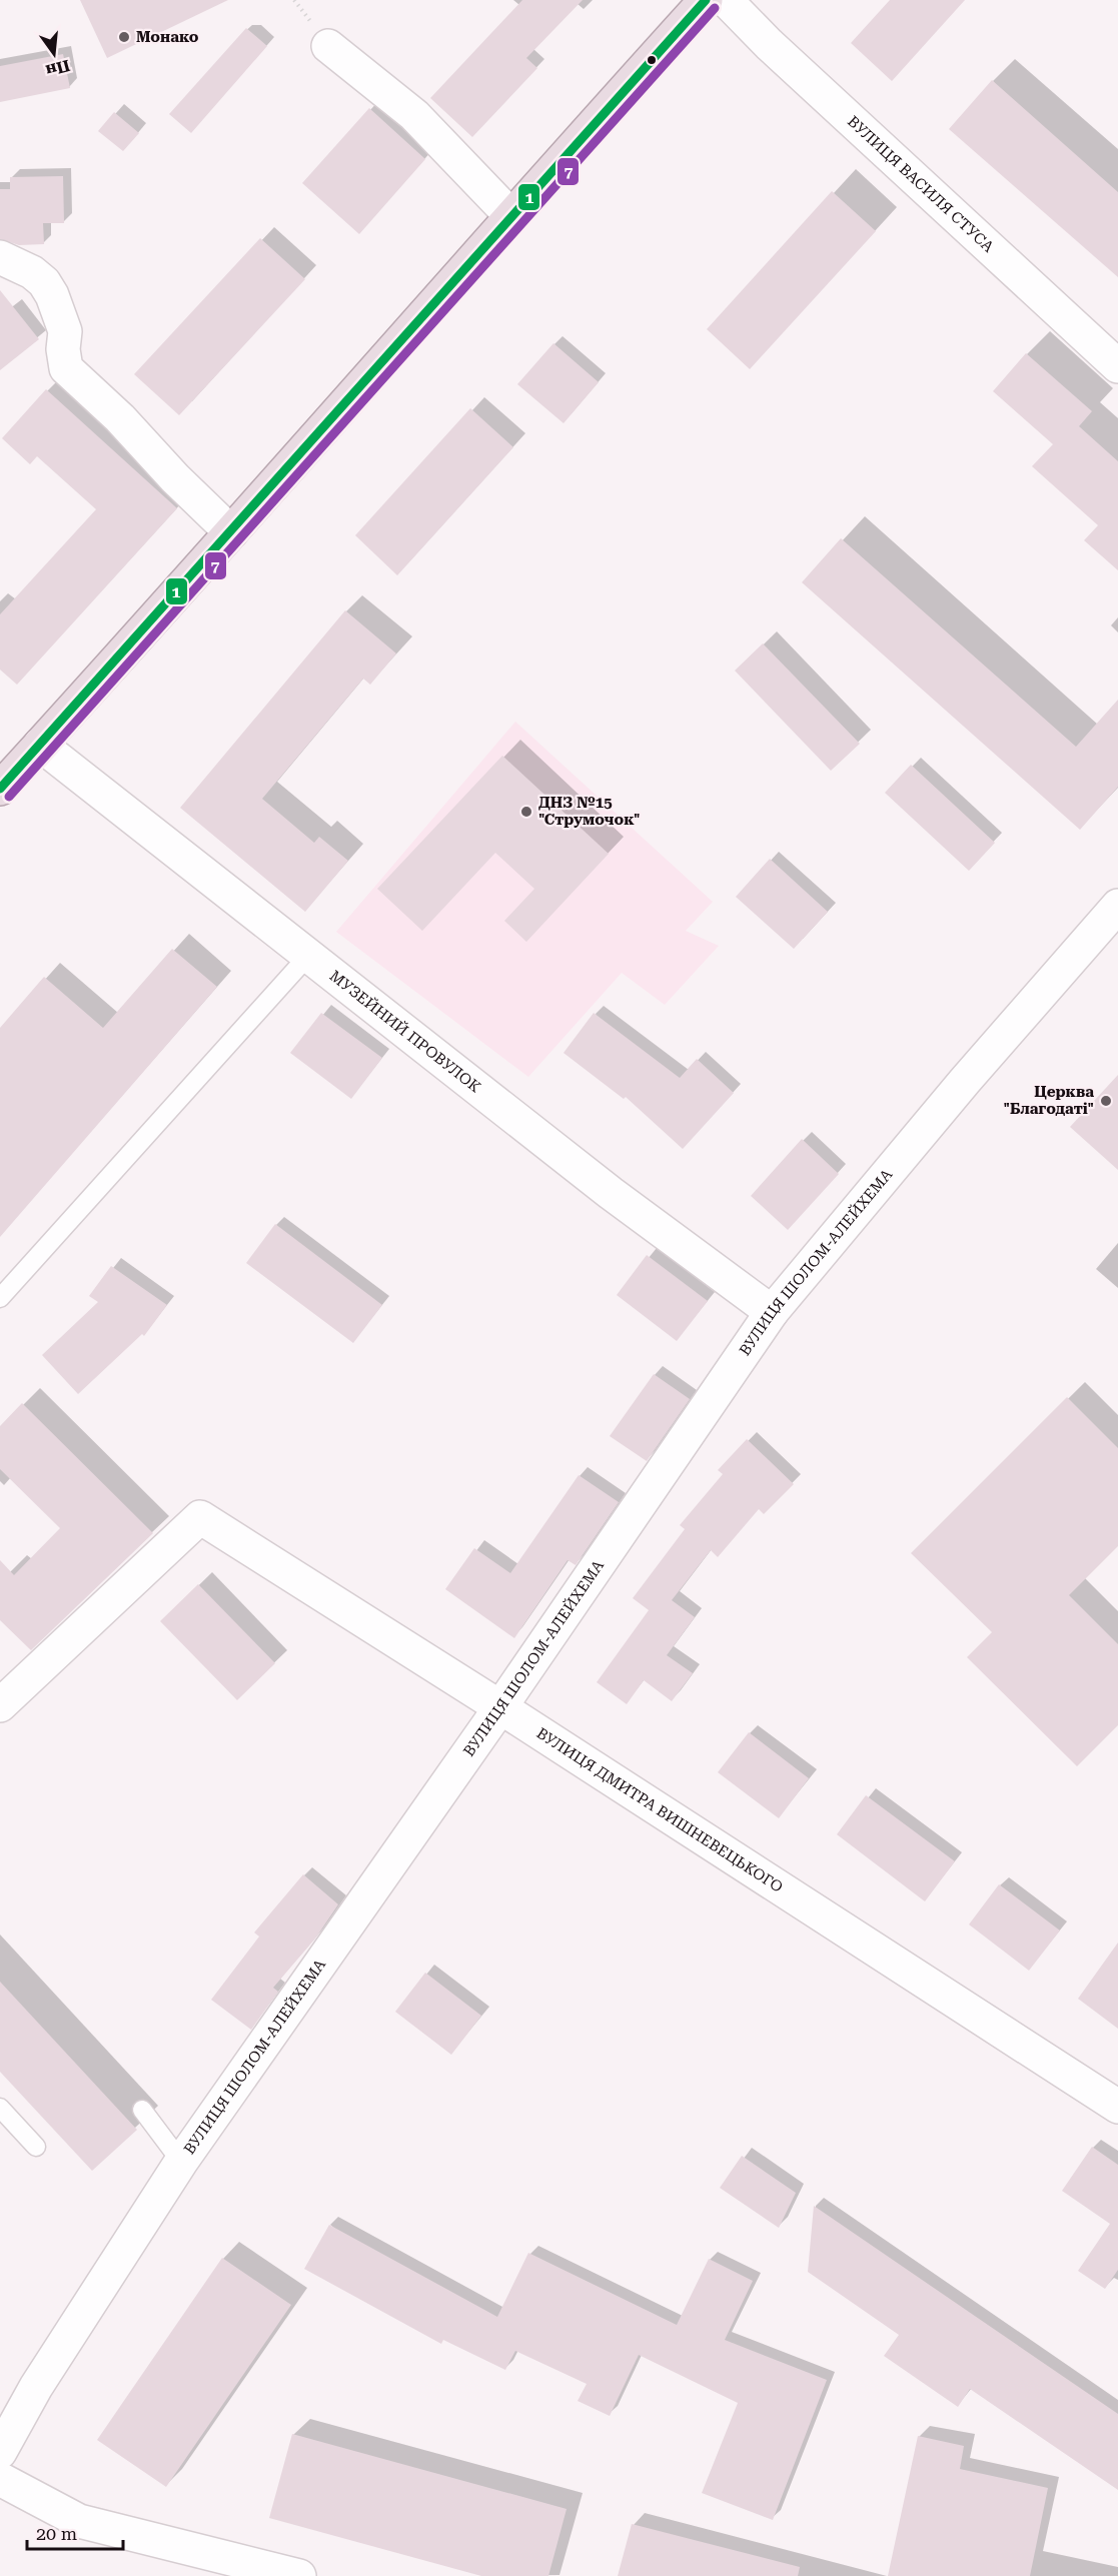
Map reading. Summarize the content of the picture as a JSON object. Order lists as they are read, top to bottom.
{
  "streets": {
    "street": [
      "ВУЛИЦЯ ВАСИЛЯ СТУСА",
      "МУЗЕЙНИЙ ПРОВУЛОК",
      "ВУЛИЦЯ ШОЛОМ-АЛЕЙХЕМА",
      "ВУЛИЦЯ ДМИТРА ВИШНЕВЕЦЬКОГО"
    ]
  },
  "crossings": [
    ["МУЗЕЙНИЙ ПРОВУЛОК", "ВУЛИЦЯ ШОЛОМ-АЛЕЙХЕМА"],
    ["ВУЛИЦЯ ШОЛОМ-АЛЕЙХЕМА", "ВУЛИЦЯ ДМИТРА ВИШНЕВЕЦЬКОГО"]
  ],
  "places": ["Монако", "ДНЗ №15 \"Струмочок\"", "Церква \"Благодаті\""],
  "lines": ["transit line 1", "transit line 7"],
  "scale_bar": "20 m",
  "north": "bottom"
}
